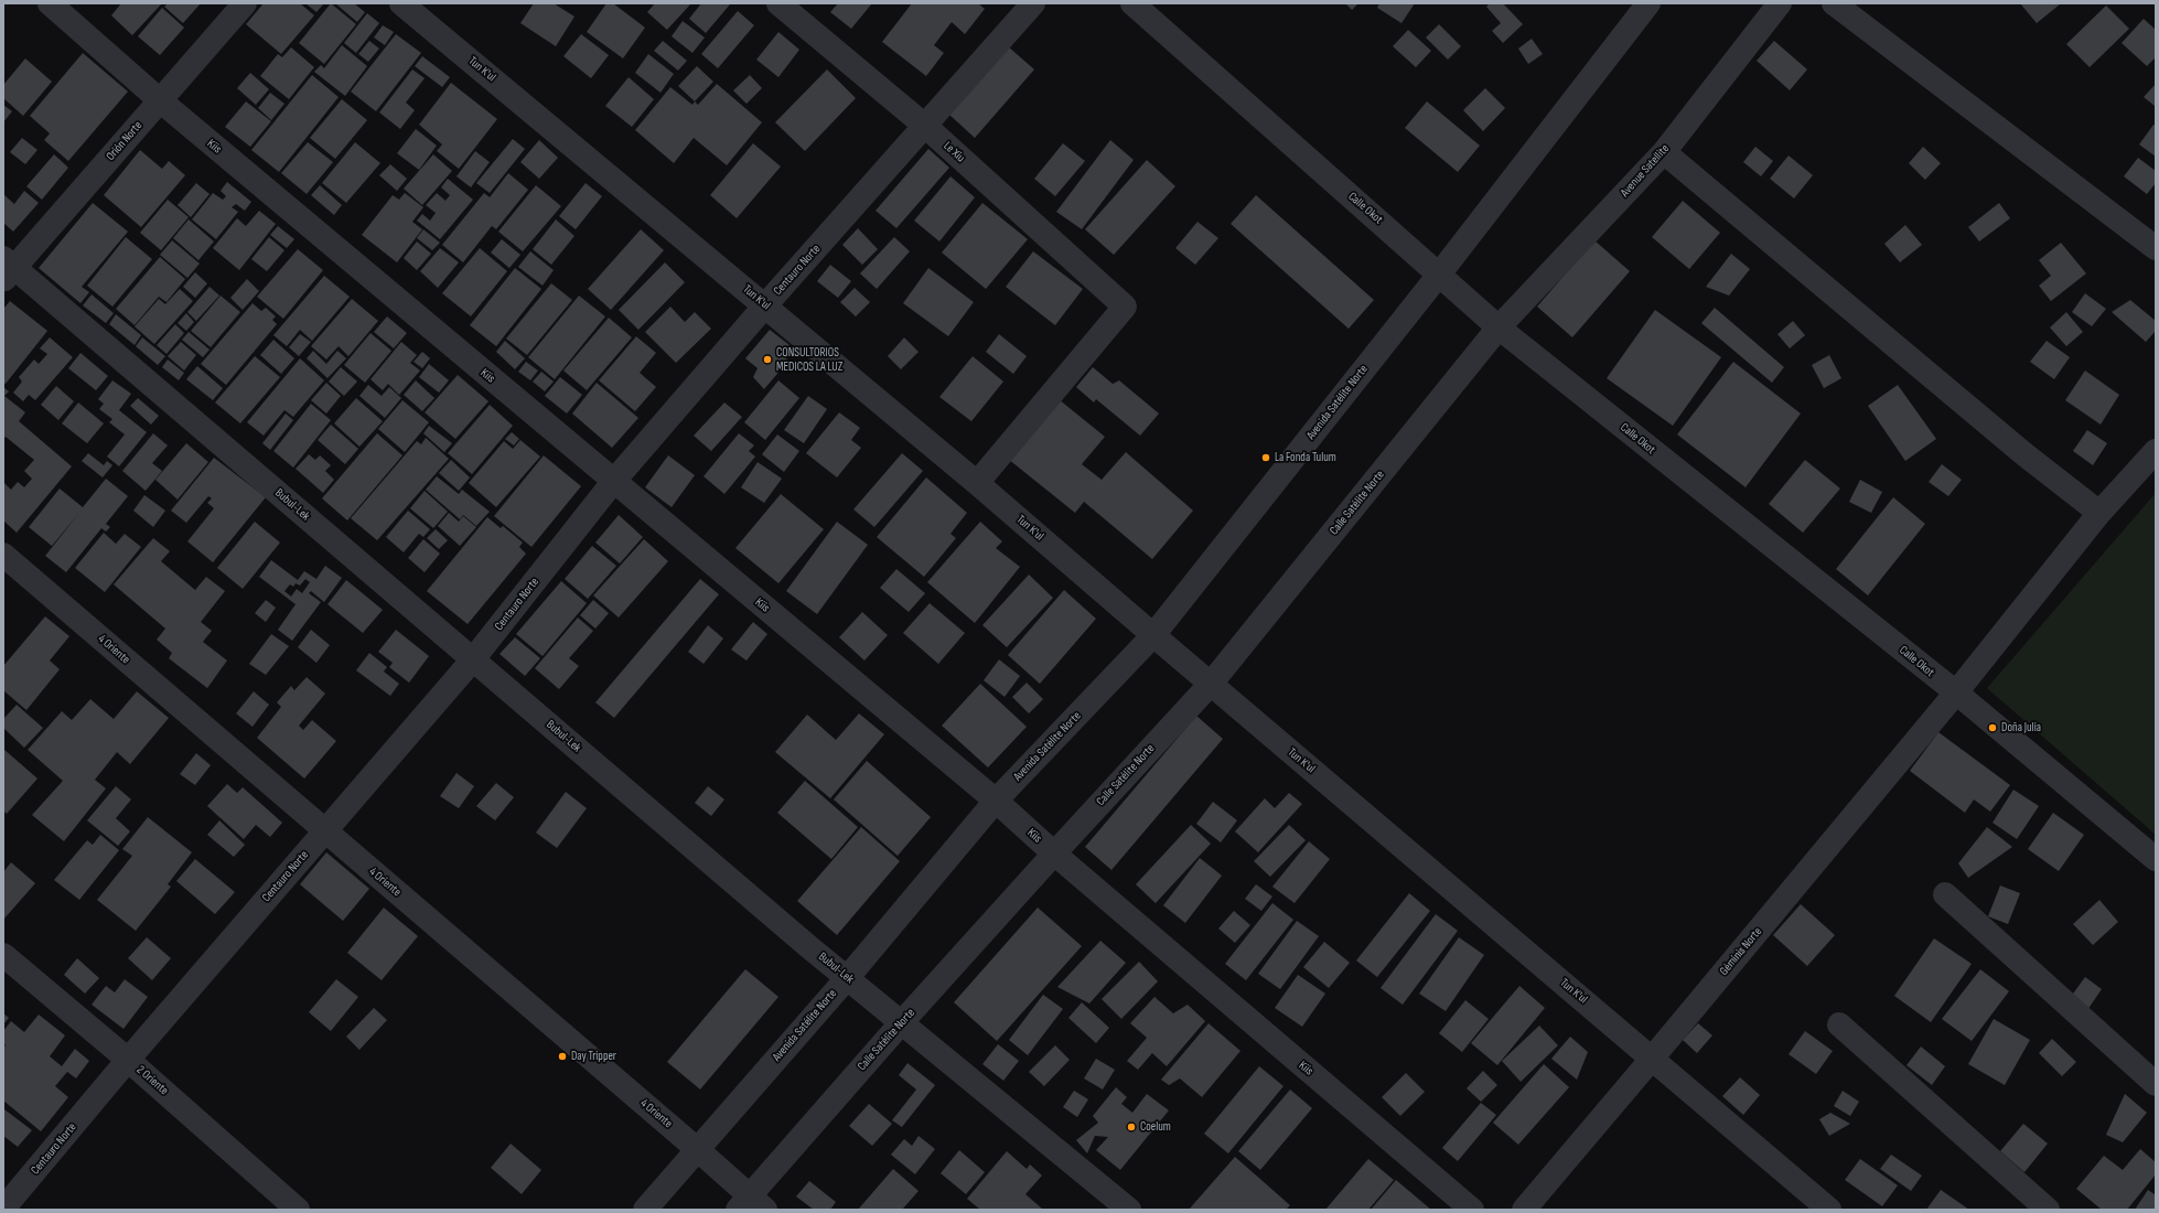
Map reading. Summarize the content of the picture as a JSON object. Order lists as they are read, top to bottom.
{
  "streets": {
    "street": [
      "Tun K'ul",
      "Orión Norte",
      "Kiis",
      "Le Xiu",
      "Avenue Satellite",
      "Calle Okot",
      "Centauro Norte",
      "Avenida Satélite Norte",
      "Calle Satélite Norte",
      "Bubul-Lek",
      "4 Oriente",
      "Géminis Norte",
      "2 Oriente"
    ]
  },
  "crossings": [
    ["Tun K'ul", "Le Xiu"],
    ["Tun K'ul", "Centauro Norte"],
    ["Tun K'ul", "Avenida Satélite Norte"],
    ["Tun K'ul", "Calle Satélite Norte"],
    ["Tun K'ul", "Géminis Norte"],
    ["Orión Norte", "Kiis"],
    ["Orión Norte", "Bubul-Lek"],
    ["Kiis", "Centauro Norte"],
    ["Kiis", "Avenida Satélite Norte"],
    ["Kiis", "Calle Satélite Norte"],
    ["Le Xiu", "Centauro Norte"],
    ["Avenue Satellite", "Calle Okot"],
    ["Avenue Satellite", "Calle Satélite Norte"],
    ["Calle Okot", "Avenida Satélite Norte"],
    ["Calle Okot", "Calle Satélite Norte"],
    ["Calle Okot", "Géminis Norte"],
    ["Centauro Norte", "Bubul-Lek"],
    ["Centauro Norte", "4 Oriente"],
    ["Centauro Norte", "2 Oriente"],
    ["Avenida Satélite Norte", "Bubul-Lek"],
    ["Avenida Satélite Norte", "4 Oriente"],
    ["Calle Satélite Norte", "Bubul-Lek"],
    ["Calle Satélite Norte", "4 Oriente"]
  ],
  "places": [
    "CONSULTORIOS MEDICOS LA LUZ",
    "La Fonda Tulum",
    "Doña Julia",
    "Day Tripper",
    "Coelum"
  ]
}
